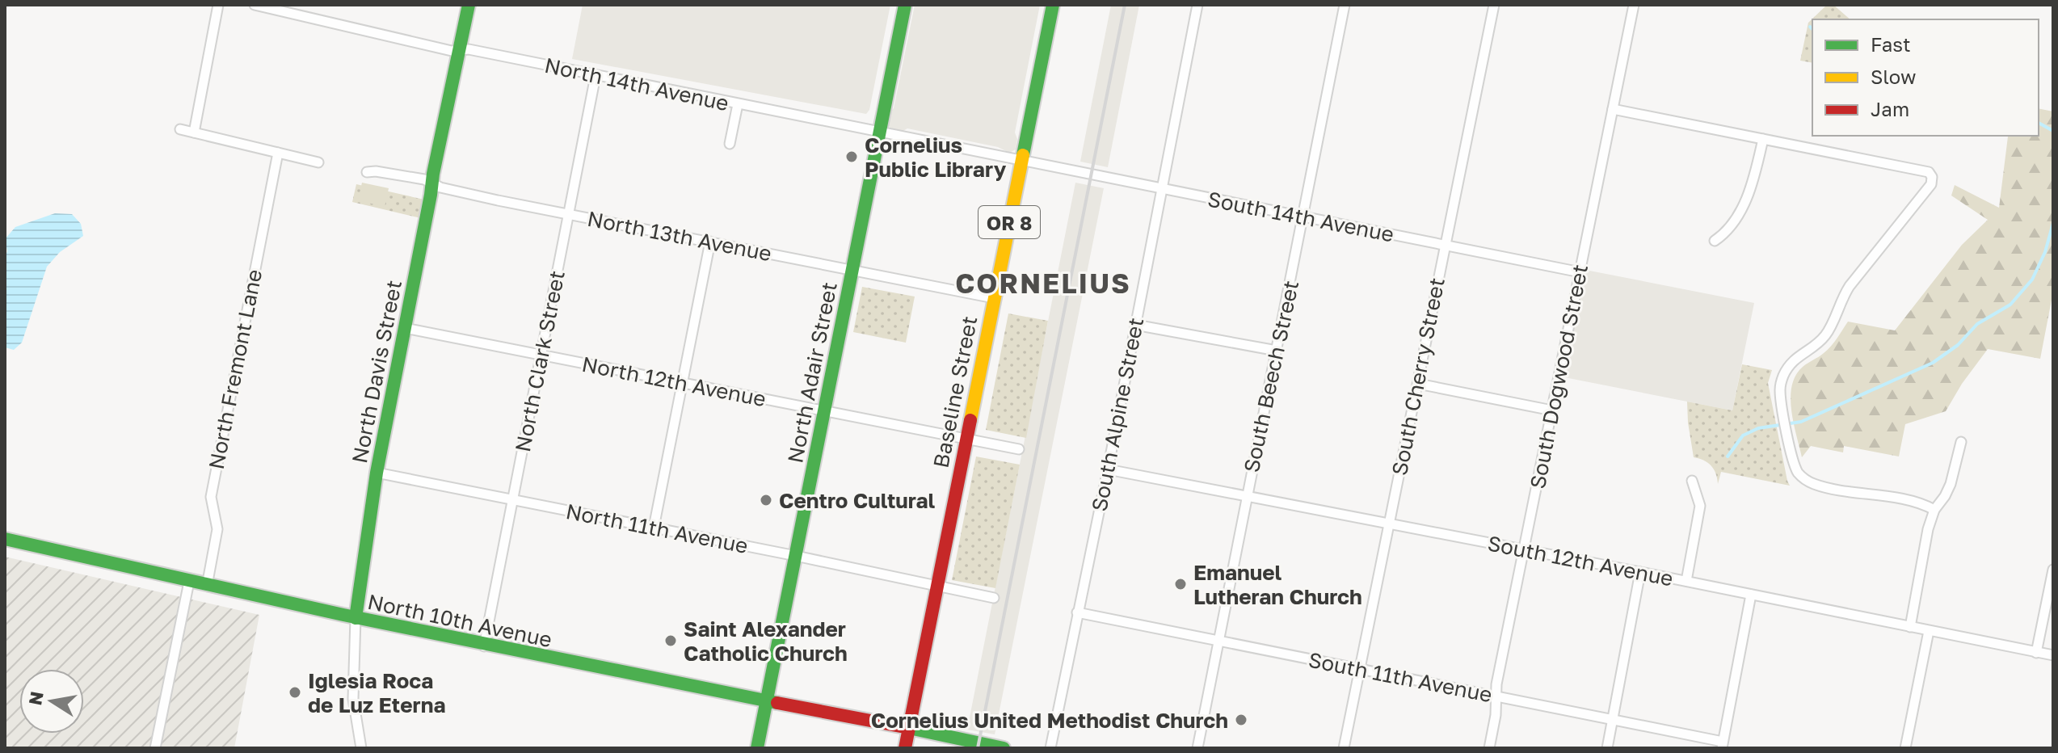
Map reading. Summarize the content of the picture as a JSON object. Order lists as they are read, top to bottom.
{
  "streets": {
    "main road": [
      "OR 8",
      "North Davis Street",
      "North Adair Street",
      "Baseline Street",
      "North 10th Avenue"
    ],
    "street": [
      "North 14th Avenue",
      "South 14th Avenue",
      "North 13th Avenue",
      "North Clark Street",
      "North Fremont Lane",
      "South Beech Street",
      "South Cherry Street",
      "South Dogwood Street",
      "North 12th Avenue",
      "South Alpine Street",
      "North 11th Avenue",
      "South 12th Avenue",
      "South 11th Avenue"
    ]
  },
  "crossings": [
    ["North 14th Avenue", "South 14th Avenue"],
    ["North 14th Avenue", "North Clark Street"],
    ["North 14th Avenue", "North Davis Street"],
    ["North 14th Avenue", "North Adair Street"],
    ["North 14th Avenue", "Baseline Street"],
    ["South 14th Avenue", "South Beech Street"],
    ["South 14th Avenue", "South Cherry Street"],
    ["South 14th Avenue", "South Dogwood Street"],
    ["South 14th Avenue", "Baseline Street"],
    ["South 14th Avenue", "South Alpine Street"],
    ["North 13th Avenue", "North Clark Street"],
    ["North 13th Avenue", "North Davis Street"],
    ["North 13th Avenue", "North Adair Street"],
    ["North 13th Avenue", "Baseline Street"],
    ["North Clark Street", "North 12th Avenue"],
    ["North Clark Street", "North 11th Avenue"],
    ["North Clark Street", "North 10th Avenue"],
    ["North Fremont Lane", "North 10th Avenue"],
    ["North Davis Street", "North 12th Avenue"],
    ["North Davis Street", "North 11th Avenue"],
    ["North Davis Street", "North 10th Avenue"],
    ["North Adair Street", "North 12th Avenue"],
    ["North Adair Street", "North 11th Avenue"],
    ["North Adair Street", "North 10th Avenue"],
    ["South Beech Street", "South 12th Avenue"],
    ["South Beech Street", "South 11th Avenue"],
    ["South Cherry Street", "South 12th Avenue"],
    ["South Cherry Street", "South 11th Avenue"],
    ["South Dogwood Street", "South 12th Avenue"],
    ["South Dogwood Street", "South 11th Avenue"],
    ["North 12th Avenue", "Baseline Street"],
    ["Baseline Street", "North 11th Avenue"],
    ["Baseline Street", "North 10th Avenue"],
    ["South Alpine Street", "South 12th Avenue"],
    ["South Alpine Street", "South 11th Avenue"]
  ],
  "districts": ["CORNELIUS"],
  "places": [
    "Cornelius Public Library",
    "Centro Cultural",
    "Emanuel Lutheran Church",
    "Saint Alexander Catholic Church",
    "Iglesia Roca de Luz Eterna",
    "Cornelius United Methodist Church"
  ],
  "legend": ["Fast", "Slow", "Jam"],
  "north": "left"
}
